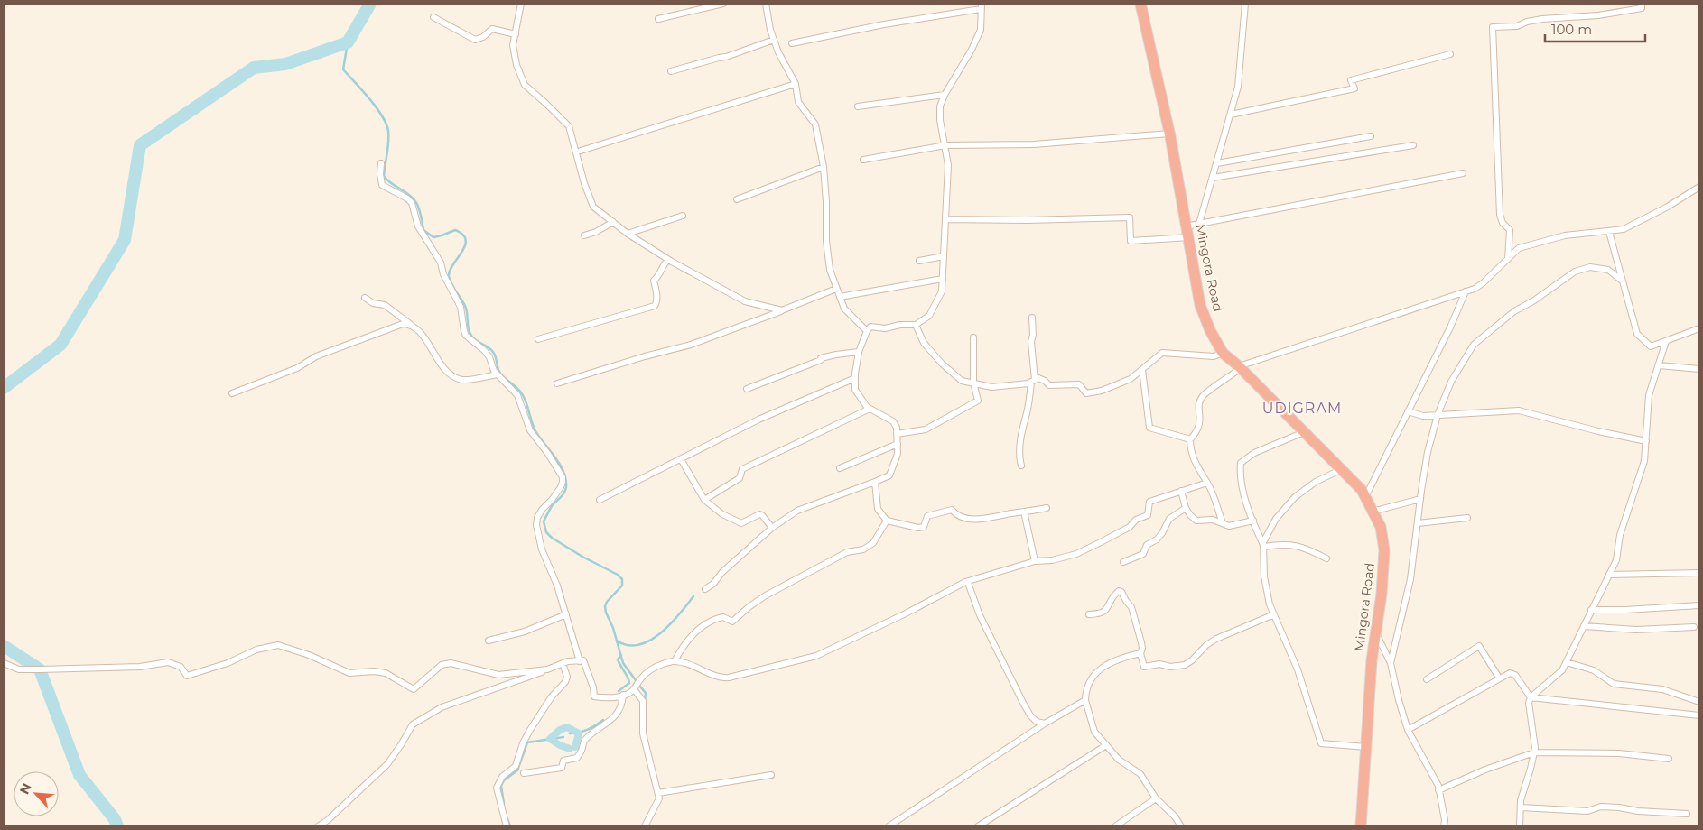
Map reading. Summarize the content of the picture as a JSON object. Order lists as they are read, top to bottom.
{
  "streets": {
    "highway": ["Mingora Road"]
  },
  "districts": ["UDIGRAM"],
  "scale_bar": "100 m",
  "north": "top left"
}
